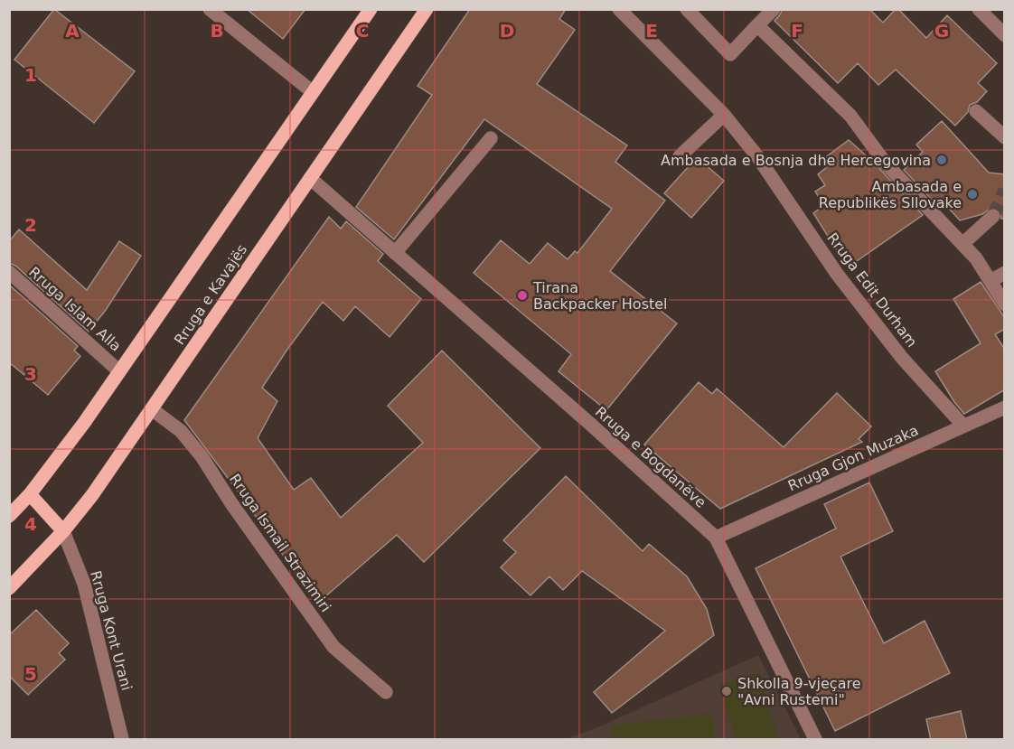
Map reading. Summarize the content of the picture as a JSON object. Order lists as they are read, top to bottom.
{
  "streets": {
    "main road": ["Rruga e Kavajës"],
    "street": [
      "Rruga Edit Durham",
      "Rruga Islam Alla",
      "Rruga e Bogdanëve",
      "Rruga Gjon Muzaka",
      "Rruga Ismail Strazimiri",
      "Rruga Kont Urani"
    ]
  },
  "crossings": [
    ["Rruga Edit Durham", "Rruga Gjon Muzaka"],
    ["Rruga e Kavajës", "Rruga Islam Alla"],
    ["Rruga e Kavajës", "Rruga e Bogdanëve"],
    ["Rruga e Kavajës", "Rruga Ismail Strazimiri"],
    ["Rruga e Kavajës", "Rruga Kont Urani"],
    ["Rruga e Bogdanëve", "Rruga Gjon Muzaka"]
  ],
  "places": [
    "Ambasada e Bosnja dhe Hercegovina",
    "Ambasada e Republikës Sllovake",
    "Tirana Backpacker Hostel",
    "Shkolla 9-vjeçare \"Avni Rustemi\""
  ],
  "grid": {
    "columns": [
      "A",
      "B",
      "C",
      "D",
      "E",
      "F",
      "G"
    ],
    "rows": [
      "1",
      "2",
      "3",
      "4",
      "5"
    ]
  }
}
